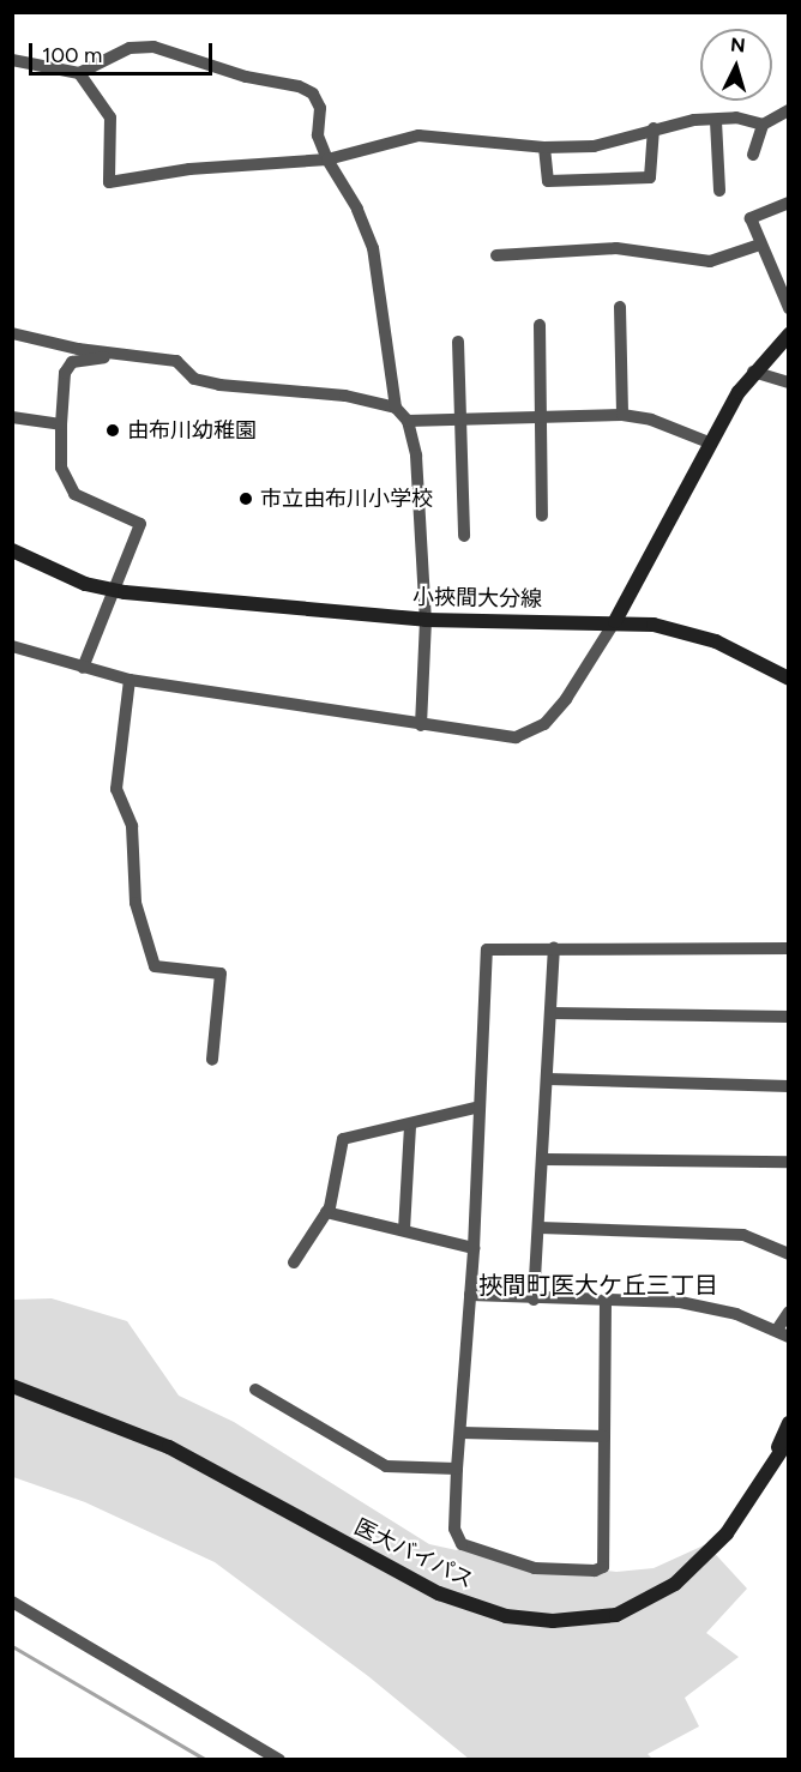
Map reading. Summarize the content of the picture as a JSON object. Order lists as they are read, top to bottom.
{
  "streets": {
    "main road": ["小挾間大分線", "医大バイパス"]
  },
  "districts": ["挾間町医大ケ丘三丁目"],
  "places": ["由布川幼稚園", "市立由布川小学校"],
  "scale_bar": "100 m",
  "north": "top"
}
